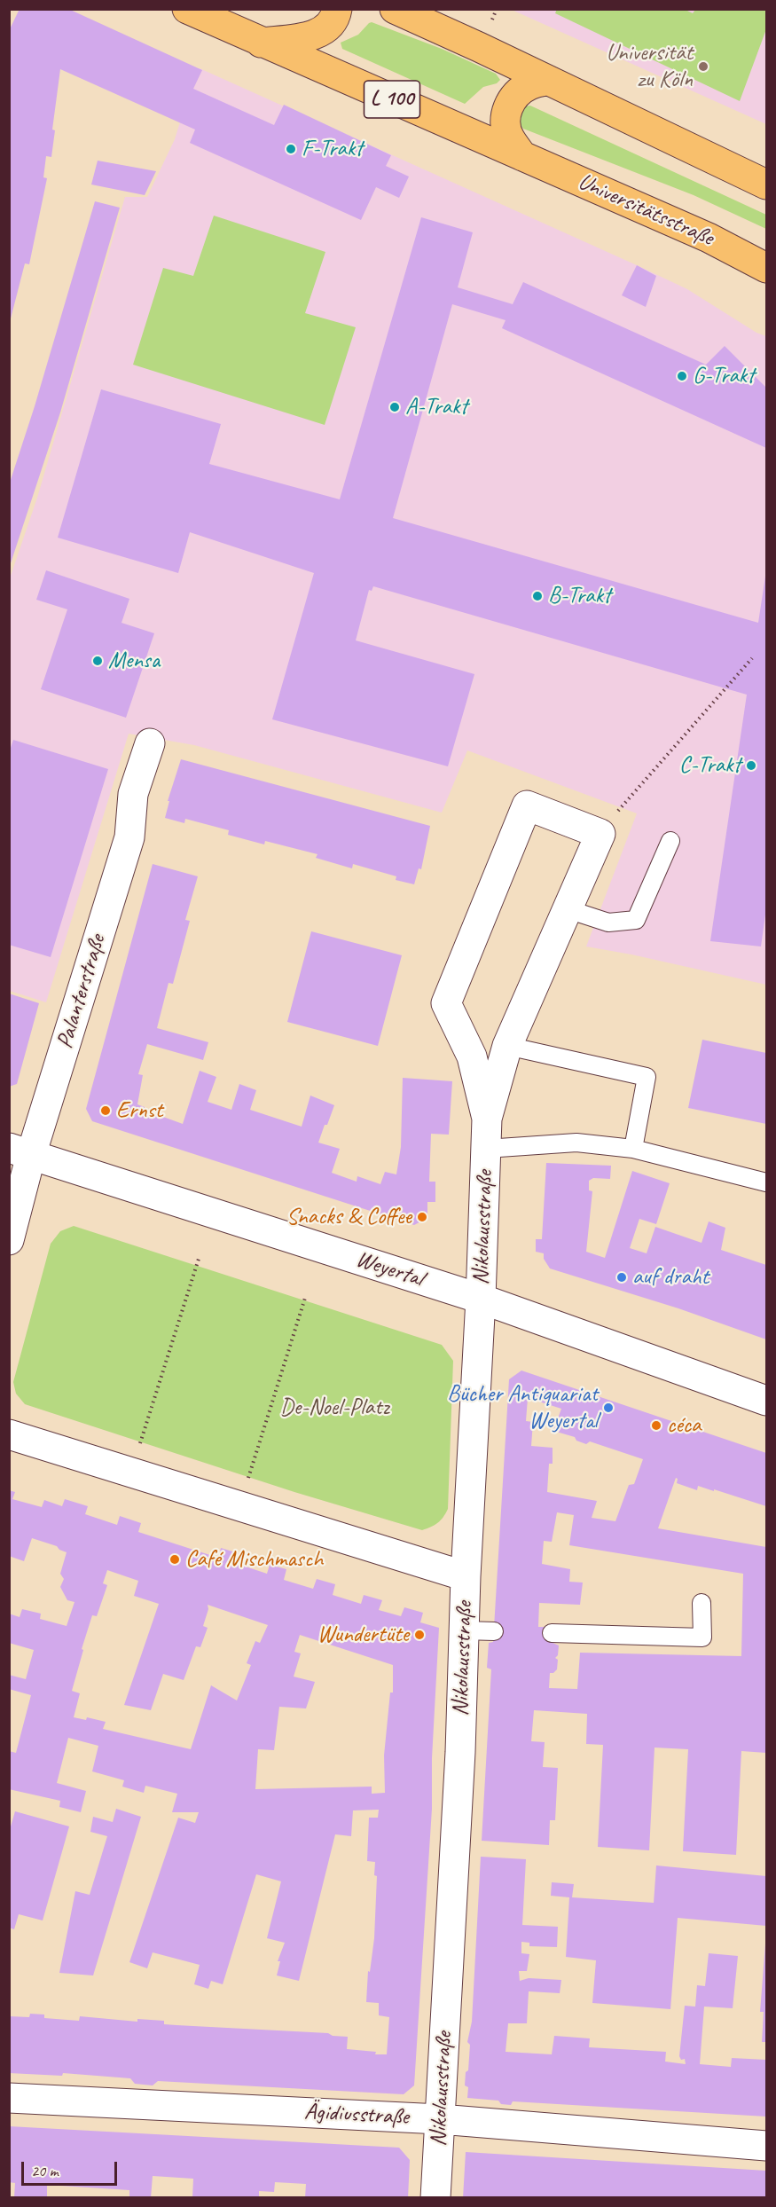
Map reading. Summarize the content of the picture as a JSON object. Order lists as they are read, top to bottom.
{
  "streets": {
    "main road": ["L 100", "Universitätsstraße"],
    "street": [
      "Palanterstraße",
      "Nikolausstraße",
      "Weyertal",
      "Ägidiusstraße"
    ]
  },
  "crossings": [
    ["Palanterstraße", "Weyertal"],
    ["Nikolausstraße", "Weyertal"],
    ["Nikolausstraße", "Ägidiusstraße"]
  ],
  "parks": ["De-Noel-Platz"],
  "places": [
    "Universität zu Köln",
    "F-Trakt",
    "G-Trakt",
    "A-Trakt",
    "B-Trakt",
    "Mensa",
    "C-Trakt",
    "Ernst",
    "Snacks & Coffee",
    "auf draht",
    "Bücher Antiquariat Weyertal",
    "céca",
    "Café Mischmasch",
    "Wundertüte"
  ],
  "scale_bar": "20 m"
}
